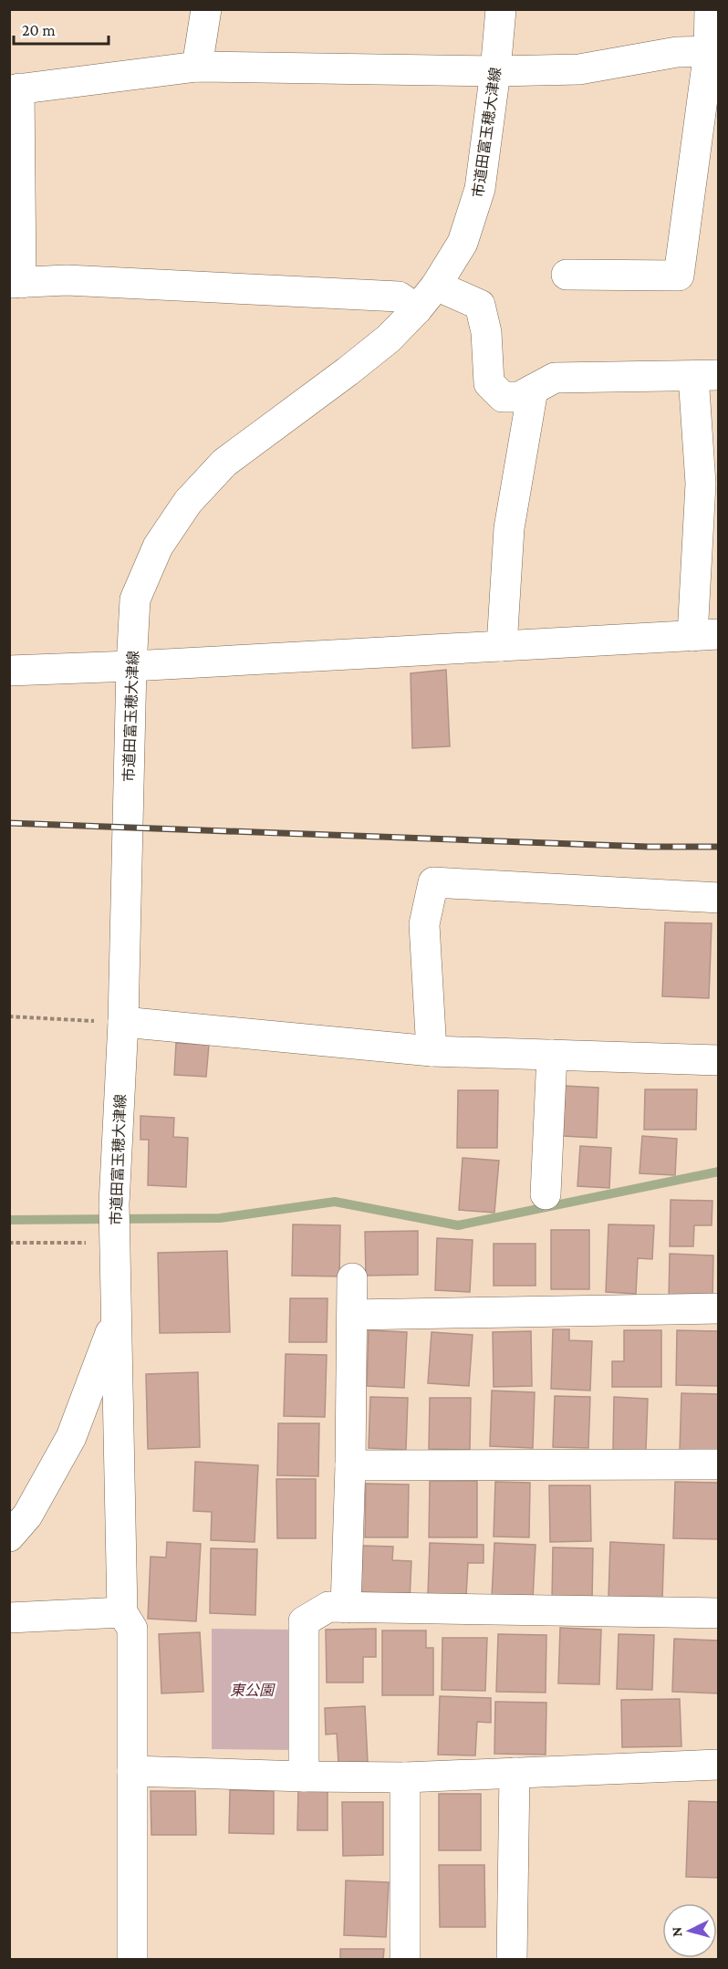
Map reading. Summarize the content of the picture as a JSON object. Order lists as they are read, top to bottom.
{
  "streets": {
    "street": ["市道田富玉穂大津線"]
  },
  "parks": ["東公園"],
  "scale_bar": "20 m",
  "north": "left"
}
